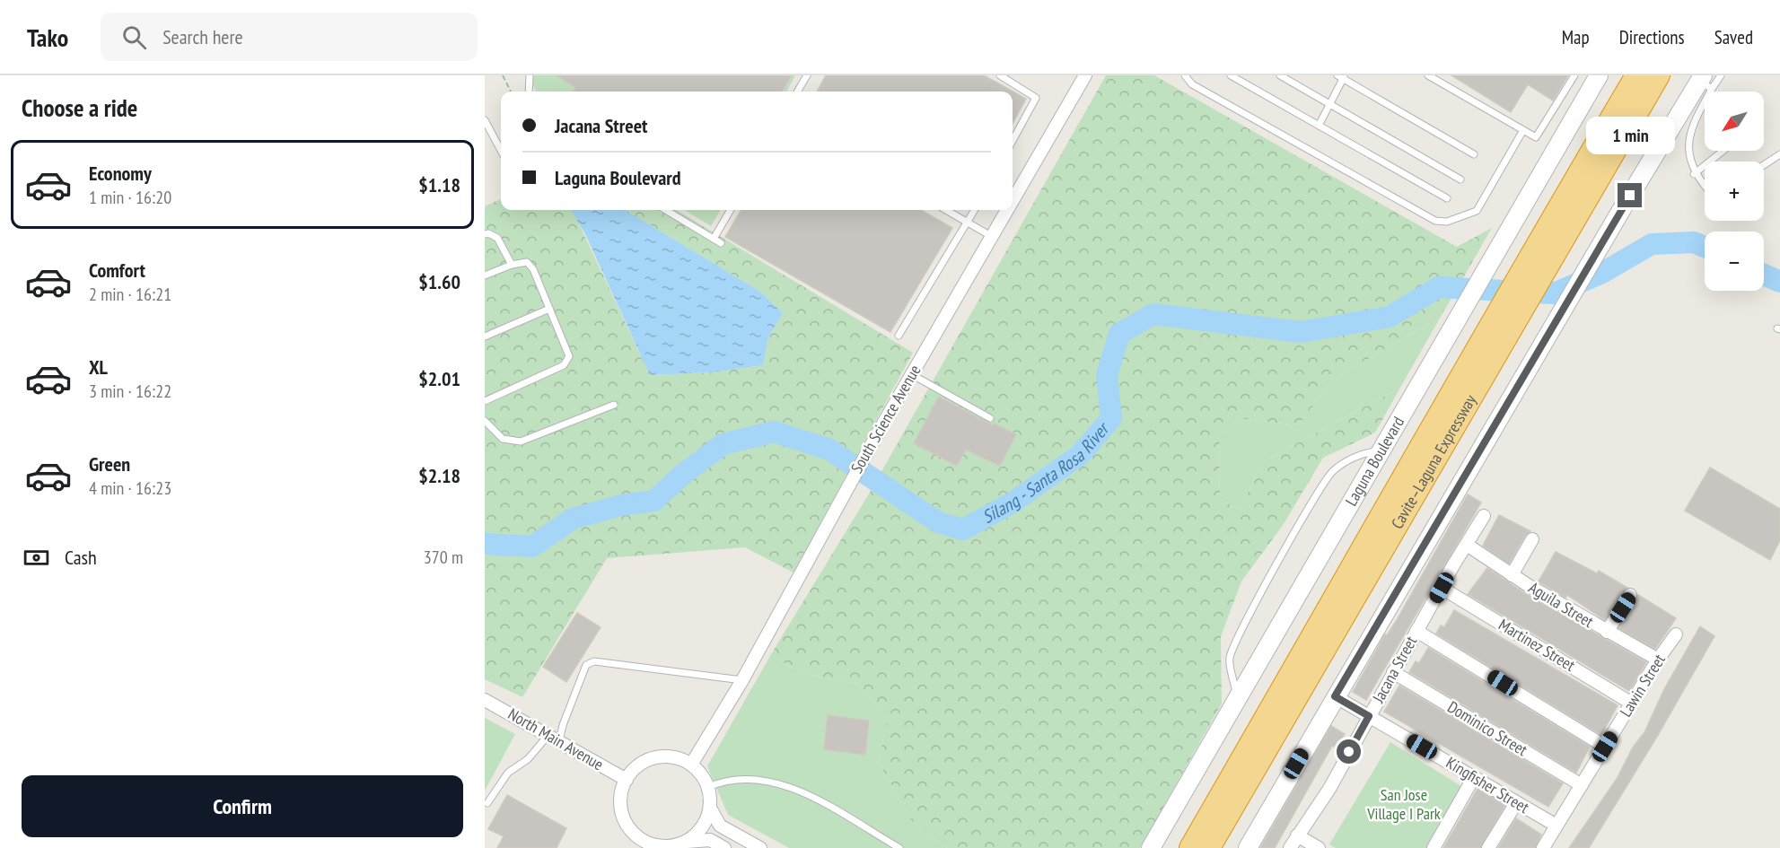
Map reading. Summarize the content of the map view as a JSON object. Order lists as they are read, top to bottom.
{
  "streets": {
    "highway": ["Cavite–Laguna Expressway"],
    "main road": ["Laguna Boulevard"],
    "street": [
      "South Science Avenue",
      "Aguila Street",
      "Martinez Street",
      "Jacana Street",
      "Lawin Street",
      "Dominico Street",
      "North Main Avenue",
      "Kingfisher Street"
    ]
  },
  "crossings": [
    ["South Science Avenue", "North Main Avenue"],
    ["Aguila Street", "Jacana Street"],
    ["Aguila Street", "Lawin Street"],
    ["Martinez Street", "Jacana Street"],
    ["Martinez Street", "Lawin Street"],
    ["Jacana Street", "Dominico Street"],
    ["Jacana Street", "Kingfisher Street"],
    ["Lawin Street", "Dominico Street"],
    ["Lawin Street", "Kingfisher Street"]
  ],
  "water": ["Silang - Santa Rosa River"],
  "parks": ["San Jose Village I Park"],
  "north": "bottom left",
  "page": {
    "header": "Tako",
    "search": "Search here",
    "nav": ["Map", "Directions", "Saved"],
    "heading": "Choose a ride",
    "map_buttons": ["+", "−"],
    "banner": ["Jacana Street", "Laguna Boulevard"],
    "bubble": "1 min",
    "list": [
      {
        "name": "Economy",
        "note": "1 min · 16:20",
        "value": "$1.18"
      },
      {
        "name": "Comfort",
        "note": "2 min · 16:21",
        "value": "$1.60"
      },
      {
        "name": "XL",
        "note": "3 min · 16:22",
        "value": "$2.01"
      },
      {
        "name": "Green",
        "note": "4 min · 16:23",
        "value": "$2.18"
      }
    ],
    "pay": ["Cash", "370 m"],
    "buttons": "Confirm"
  }
}
